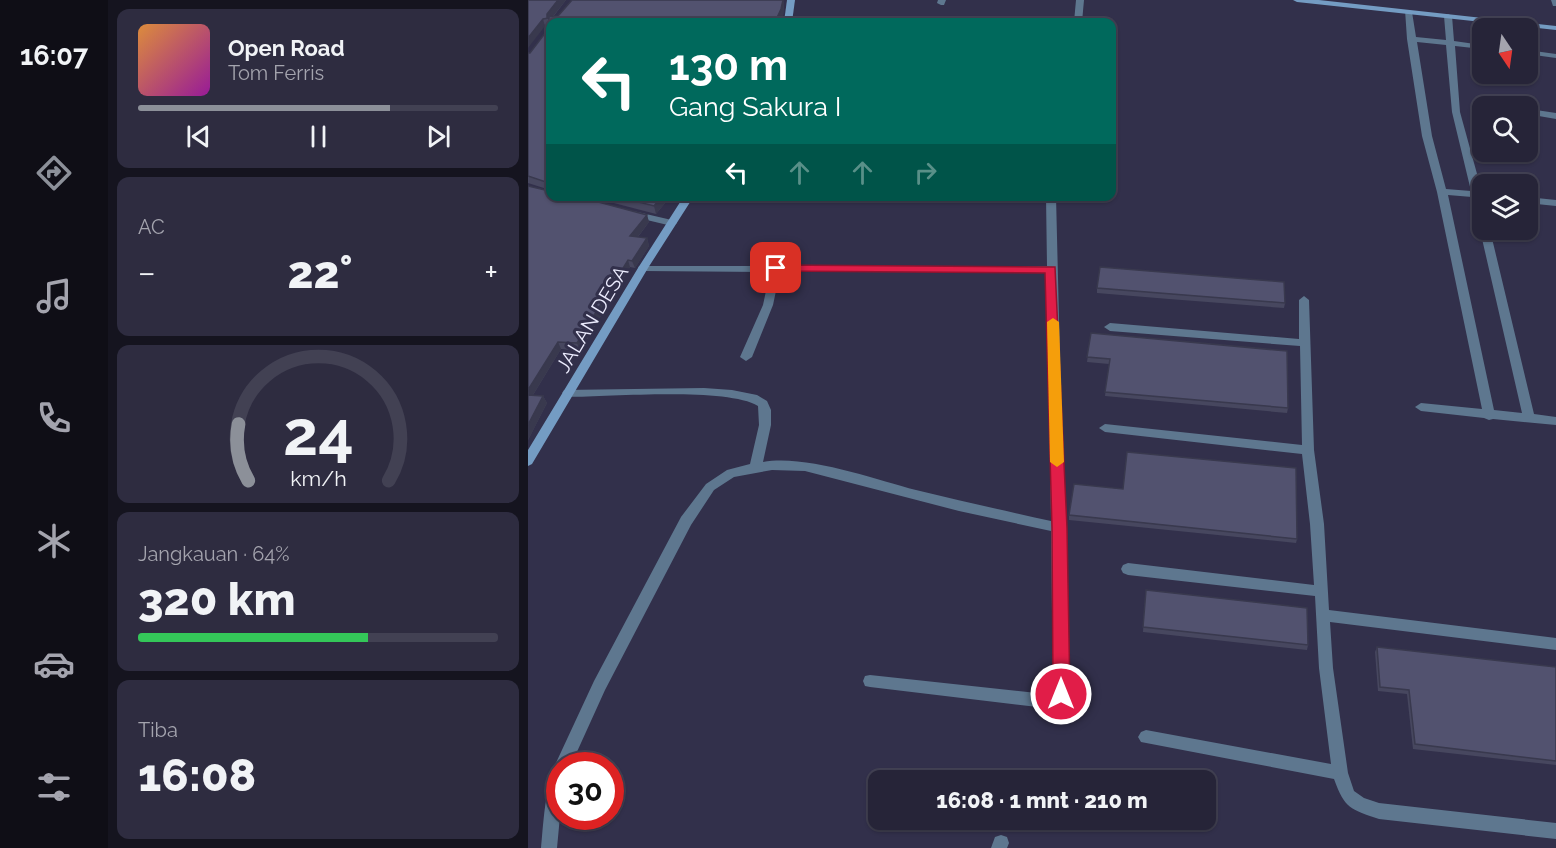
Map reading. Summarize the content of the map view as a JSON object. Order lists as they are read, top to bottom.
{
  "streets": {
    "street": ["JALAN DESA"]
  },
  "north": "bottom",
  "page": {
    "tabs": "16:07",
    "turn": ["130 m", "Gang Sakura I"],
    "song": ["Open Road", "Tom Ferris"],
    "tile": [
      "AC",
      ["Jangkauan · 64%", "320 km"],
      ["Tiba", "16:08"]
    ],
    "heat": ["−", "22°", "+"],
    "limit": "30",
    "trip": "16:08 · 1 mnt · 210 m",
    "gauge": ["24", "km/h"]
  }
}
